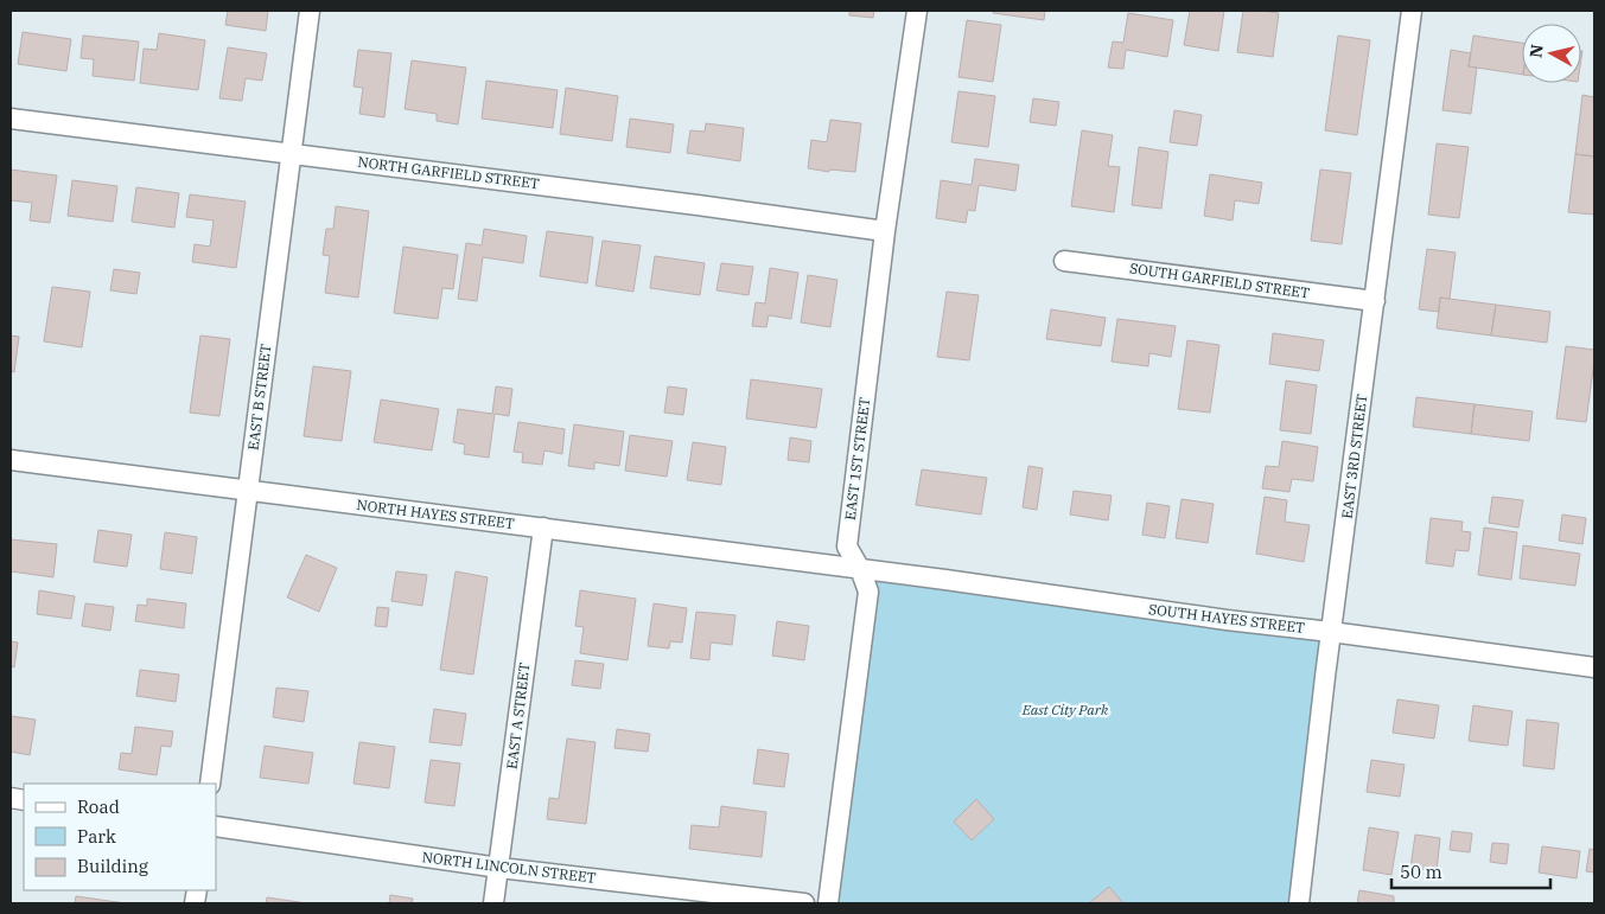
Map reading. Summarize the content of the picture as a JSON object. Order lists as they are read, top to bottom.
{
  "streets": {
    "street": [
      "NORTH GARFIELD STREET",
      "SOUTH GARFIELD STREET",
      "EAST B STREET",
      "EAST 3RD STREET",
      "EAST 1ST STREET",
      "NORTH HAYES STREET",
      "SOUTH HAYES STREET",
      "EAST A STREET",
      "NORTH LINCOLN STREET"
    ]
  },
  "crossings": [
    ["NORTH GARFIELD STREET", "EAST B STREET"],
    ["NORTH GARFIELD STREET", "EAST 1ST STREET"],
    ["SOUTH GARFIELD STREET", "EAST 3RD STREET"],
    ["EAST B STREET", "NORTH HAYES STREET"],
    ["EAST 3RD STREET", "SOUTH HAYES STREET"],
    ["EAST 1ST STREET", "NORTH HAYES STREET"],
    ["EAST 1ST STREET", "SOUTH HAYES STREET"],
    ["NORTH HAYES STREET", "SOUTH HAYES STREET"],
    ["NORTH HAYES STREET", "EAST A STREET"],
    ["EAST A STREET", "NORTH LINCOLN STREET"]
  ],
  "parks": ["East City Park"],
  "legend": ["Road", "Park", "Building"],
  "scale_bar": "50 m",
  "north": "left"
}
